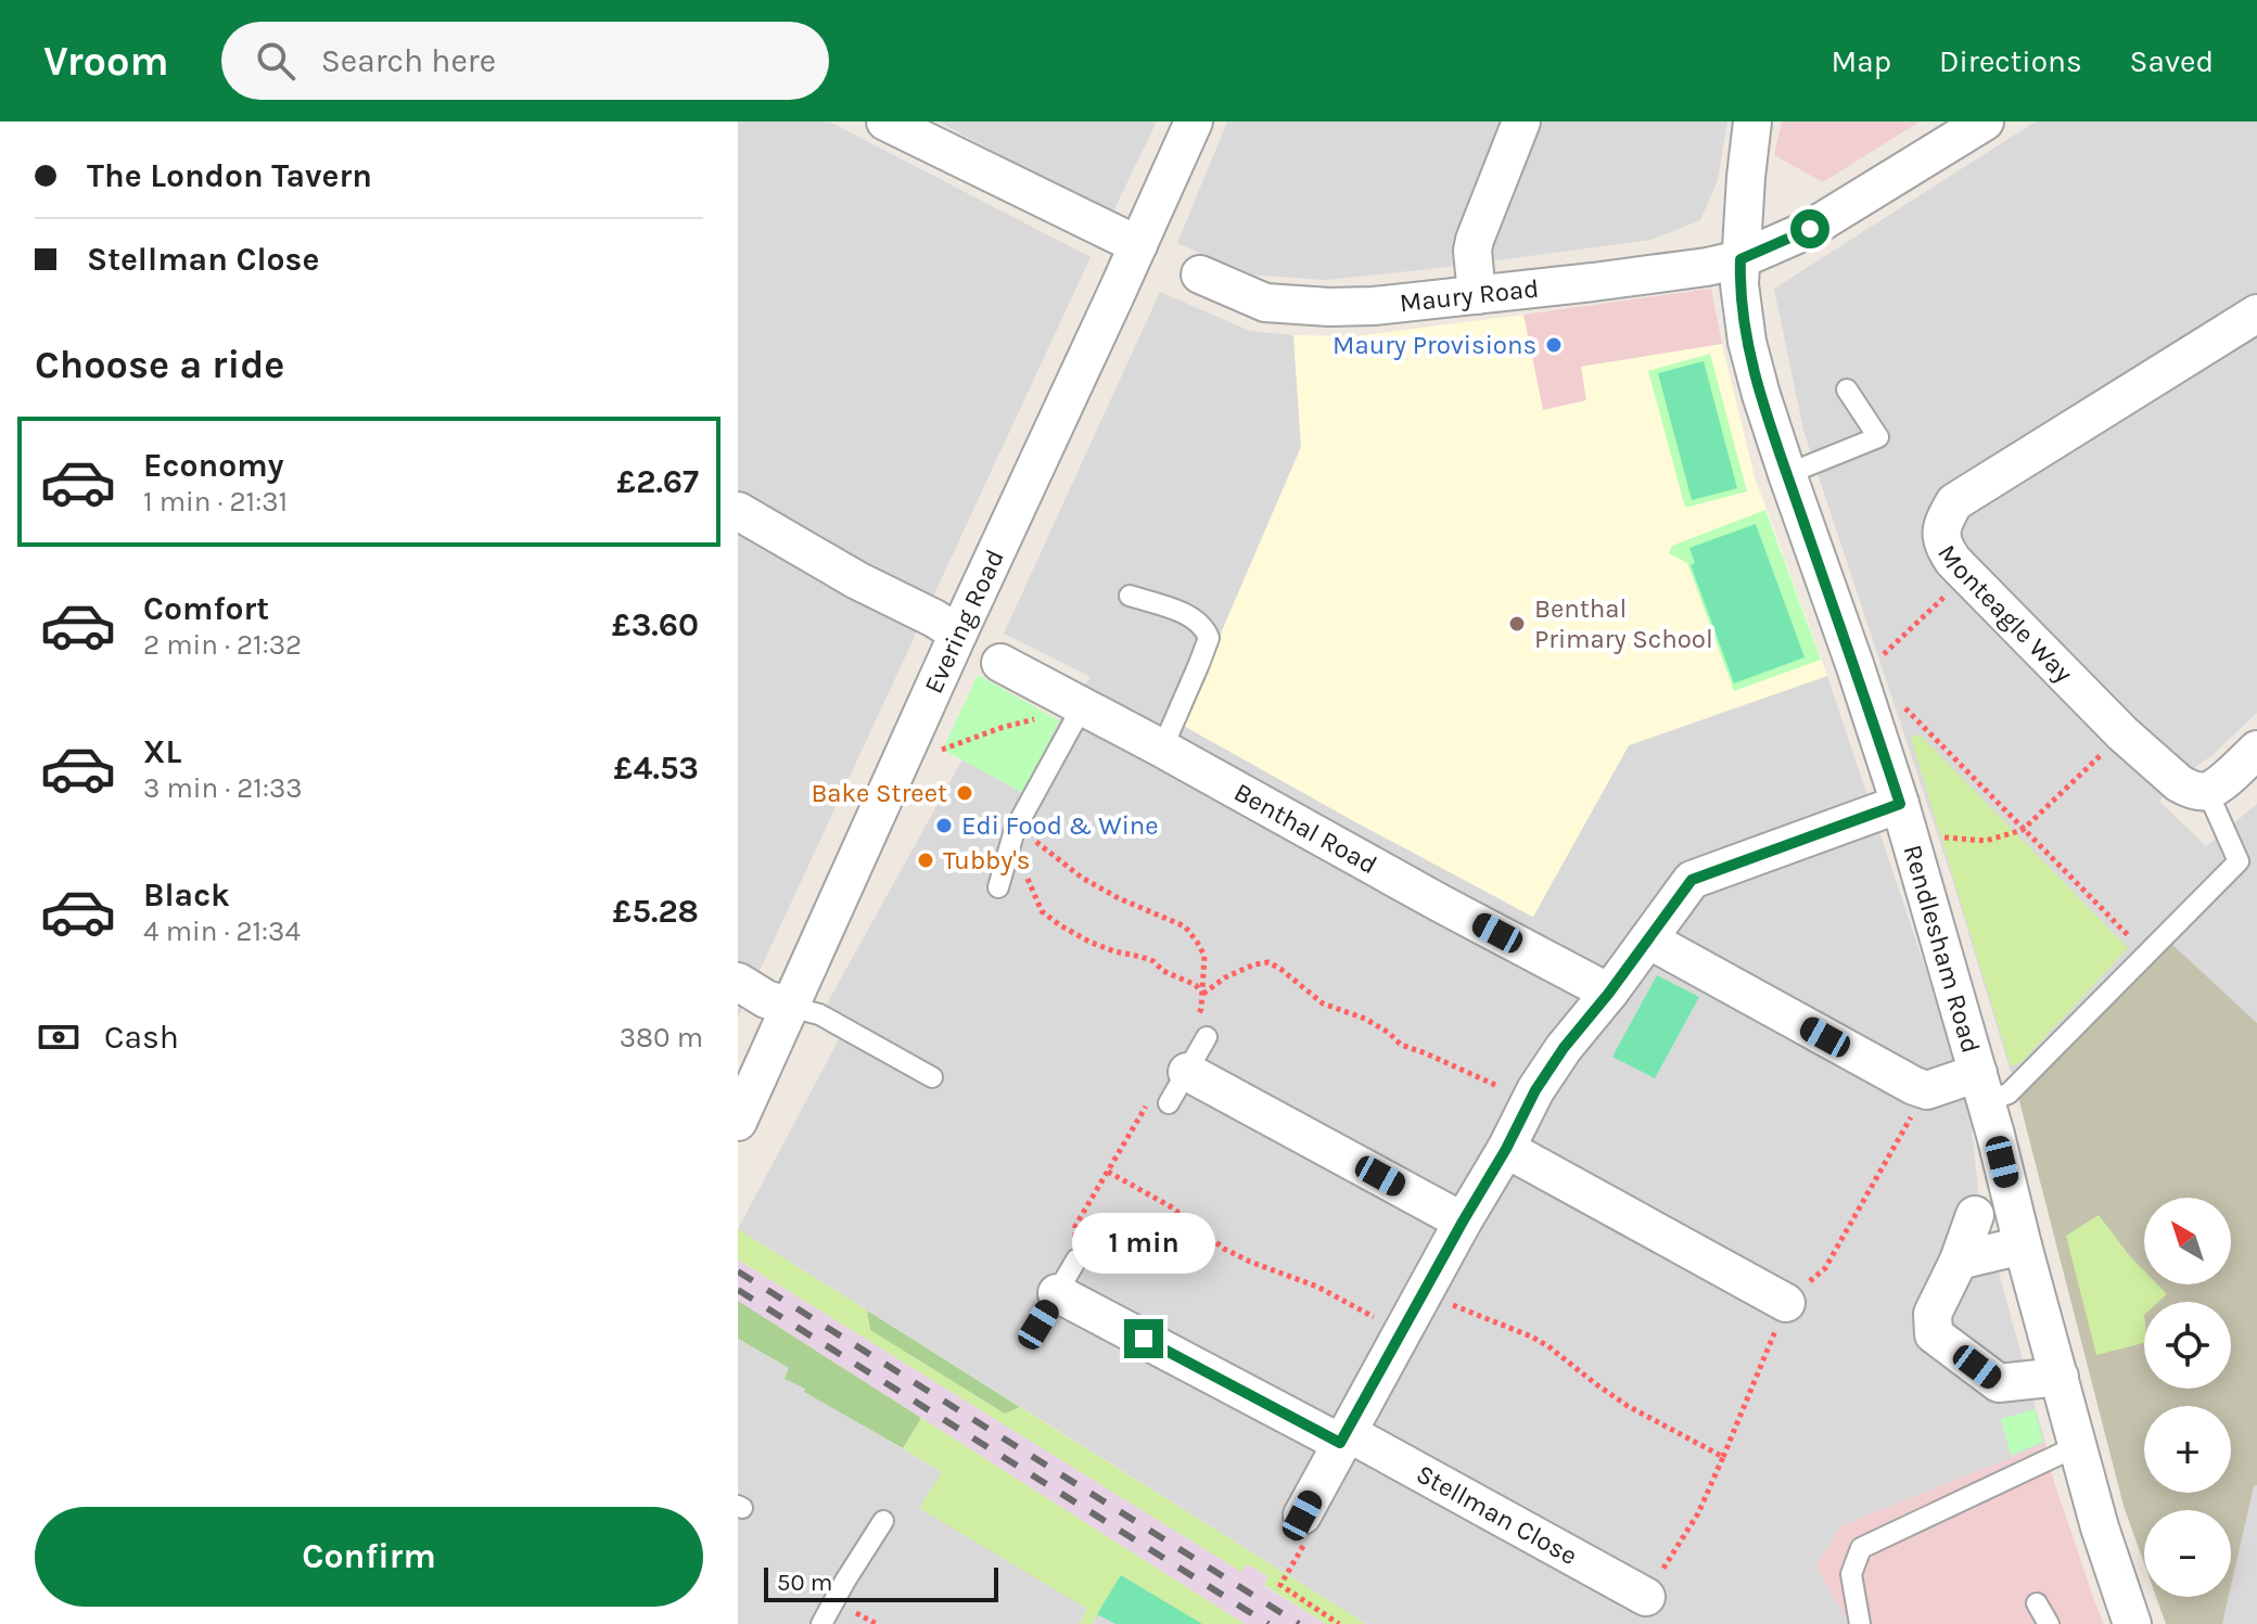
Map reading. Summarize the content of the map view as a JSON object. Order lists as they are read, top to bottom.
{
  "streets": {
    "street": [
      "Maury Road",
      "Monteagle Way",
      "Evering Road",
      "Benthal Road",
      "Rendlesham Road",
      "Stellman Close"
    ]
  },
  "crossings": [
    ["Maury Road", "Rendlesham Road"]
  ],
  "places": [
    "Maury Provisions",
    "Benthal Primary School",
    "Bake Street",
    "Edi Food & Wine",
    "Tubby's"
  ],
  "scale_bar": "50 m",
  "north": "top left",
  "page": {
    "header": "Vroom",
    "search": "Search here",
    "nav": ["Map", "Directions", "Saved"],
    "banner": ["The London Tavern", "Stellman Close"],
    "heading": "Choose a ride",
    "list": [
      {
        "name": "Economy",
        "note": "1 min · 21:31",
        "value": "£2.67"
      },
      {
        "name": "Comfort",
        "note": "2 min · 21:32",
        "value": "£3.60"
      },
      {
        "name": "XL",
        "note": "3 min · 21:33",
        "value": "£4.53"
      },
      {
        "name": "Black",
        "note": "4 min · 21:34",
        "value": "£5.28"
      }
    ],
    "pay": ["Cash", "380 m"],
    "map_buttons": ["+", "−"],
    "bubble": "1 min",
    "buttons": "Confirm",
    "scale": "50 m"
  }
}
